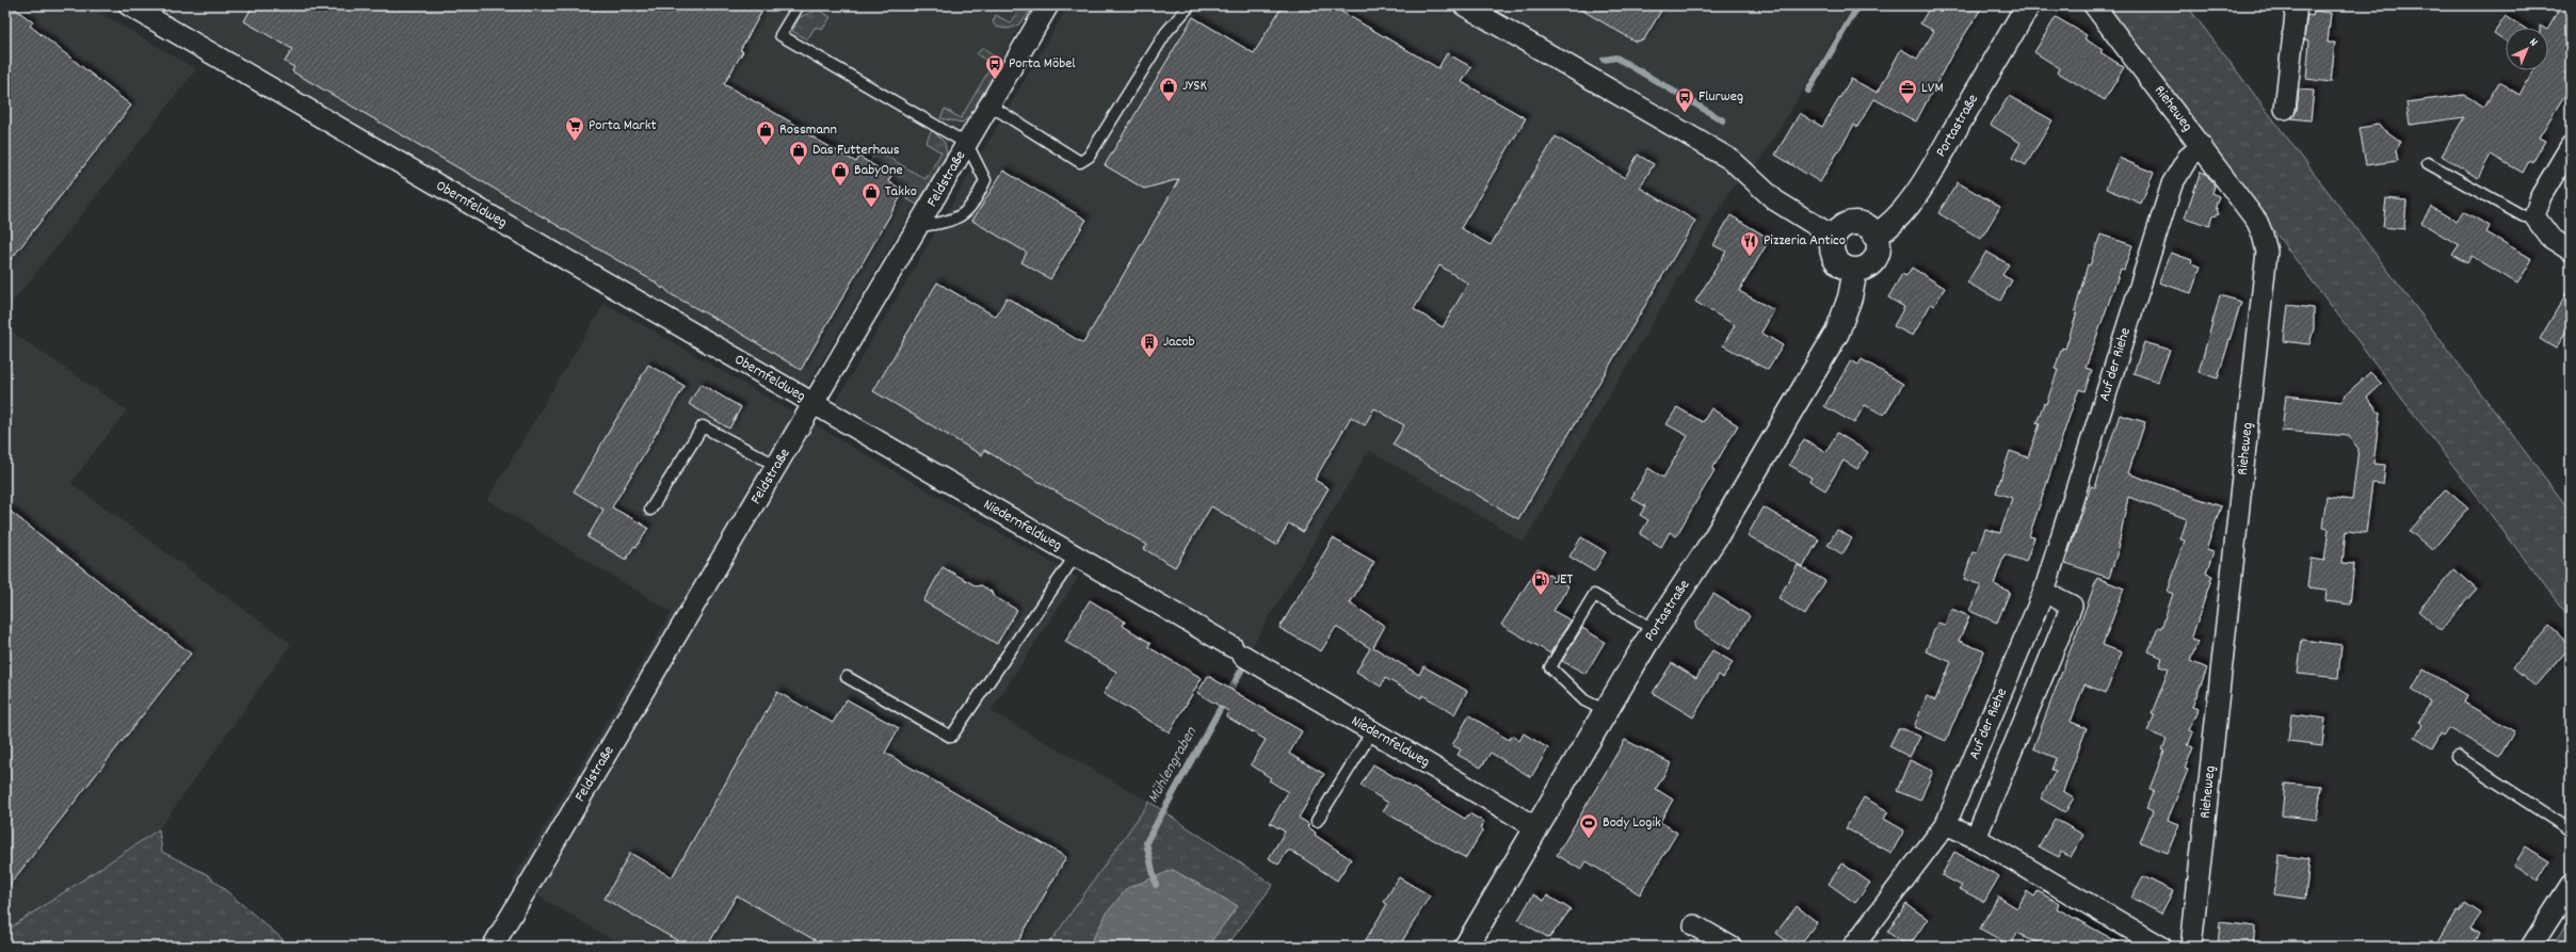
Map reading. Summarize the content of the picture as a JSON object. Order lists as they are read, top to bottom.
{
  "streets": {
    "main road": ["Portastraße"],
    "street": [
      "Rieheweg",
      "Feldstraße",
      "Obernfeldweg",
      "Auf der Riehe",
      "Niedernfeldweg"
    ]
  },
  "crossings": [
    ["Rieheweg", "Auf der Riehe"],
    ["Portastraße", "Niedernfeldweg"],
    ["Feldstraße", "Obernfeldweg"],
    ["Feldstraße", "Niedernfeldweg"],
    ["Obernfeldweg", "Niedernfeldweg"]
  ],
  "water": ["Mühlengraben"],
  "places": {
    "bus stop": ["Porta Möbel", "Flurweg"],
    "shop": [
      "JYSK",
      "Rossmann",
      "Das Futterhaus",
      "BabyOne",
      "Takko"
    ],
    "office": ["LVM"],
    "supermarket": ["Porta Markt"],
    "restaurant": ["Pizzeria Antico"],
    "building": ["Jacob"],
    "fuel station": ["JET"],
    "sports": ["Body Logik"]
  },
  "north": "top right"
}
